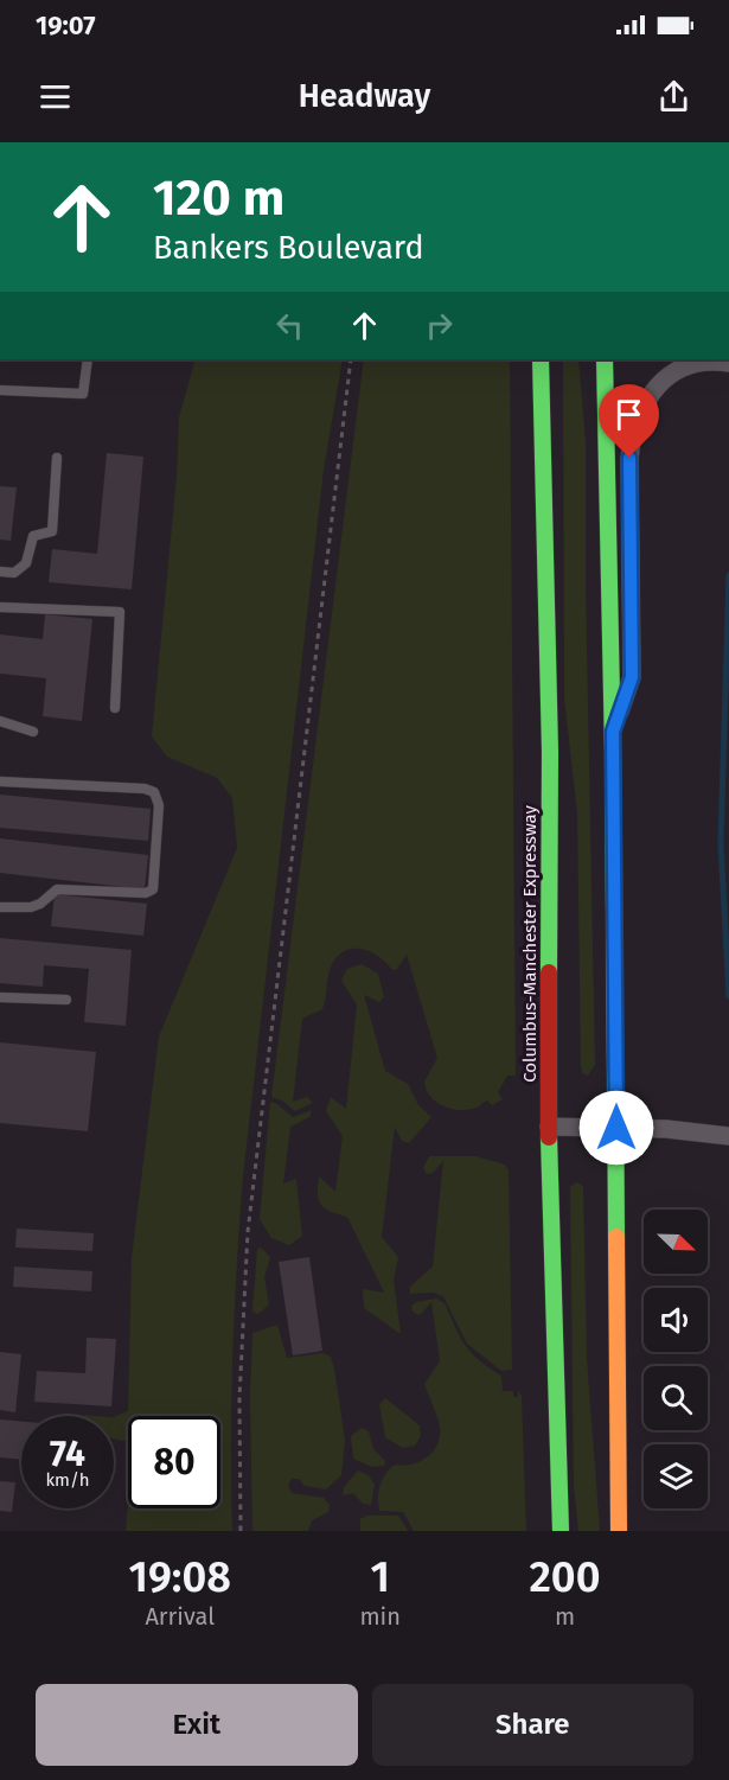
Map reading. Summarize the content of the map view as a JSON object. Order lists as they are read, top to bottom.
{
  "streets": {
    "highway": ["Columbus-Manchester Expressway"]
  },
  "north": "bottom right",
  "page": {
    "status": "19:07",
    "header": "Headway",
    "turn": ["120 m", "Bankers Boulevard"],
    "speed": "74 km/h",
    "limit": "80",
    "eta": [
      "19:08",
      "Arrival",
      "1",
      "min",
      "200",
      "m"
    ],
    "buttons": ["Exit", "Share"]
  }
}
